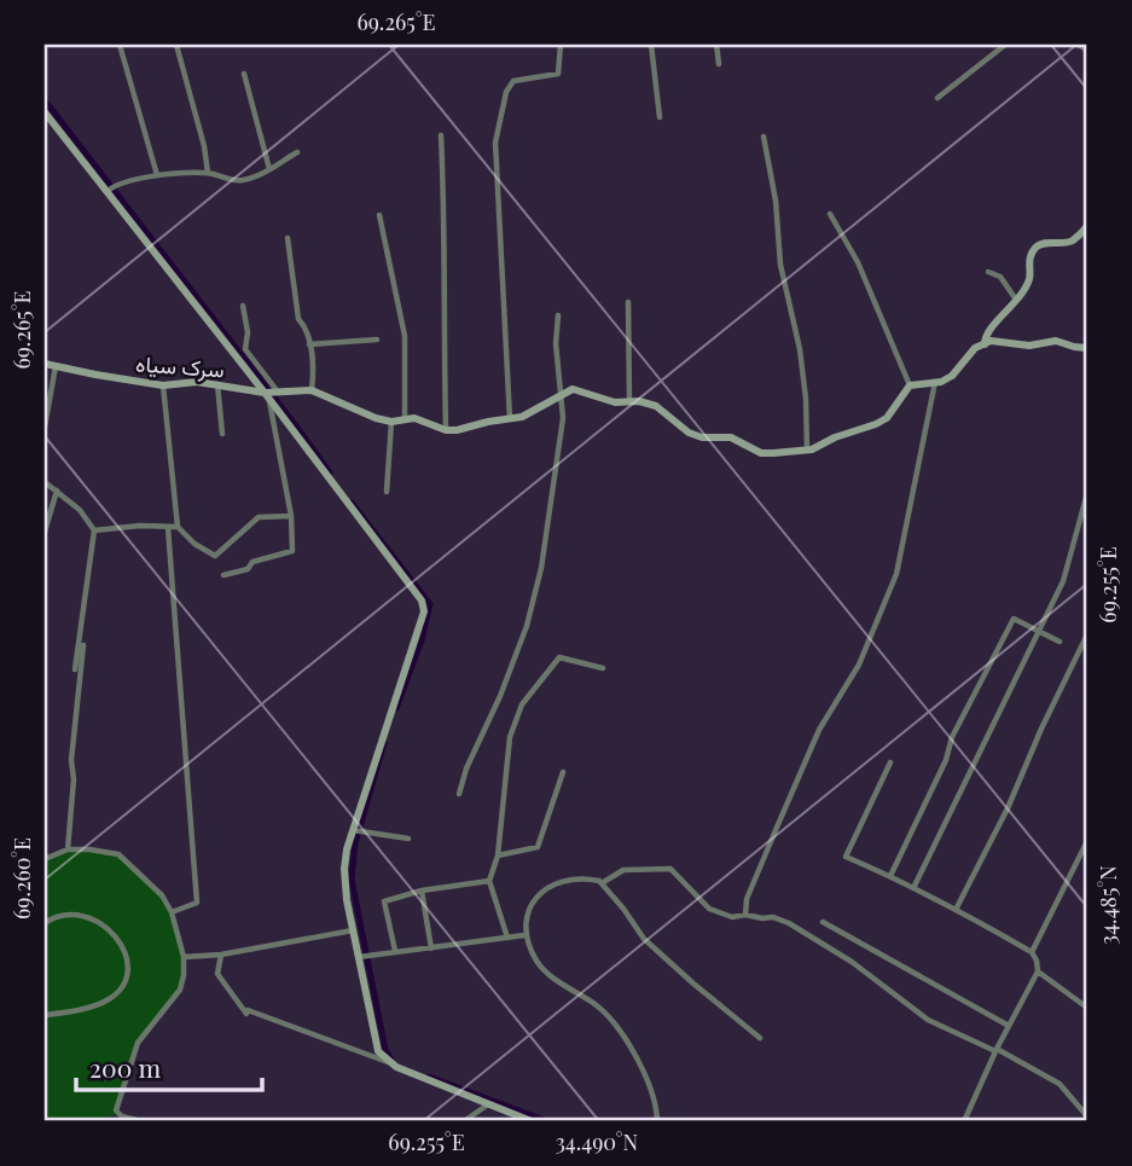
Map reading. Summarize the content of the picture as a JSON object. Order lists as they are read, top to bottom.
{
  "streets": {
    "street": ["سرک سیاه"]
  },
  "scale_bar": "200 m",
  "coordinates": [
    "69.265°E",
    "69.255°E",
    "69.260°E",
    "34.485°N",
    "34.490°N"
  ]
}
